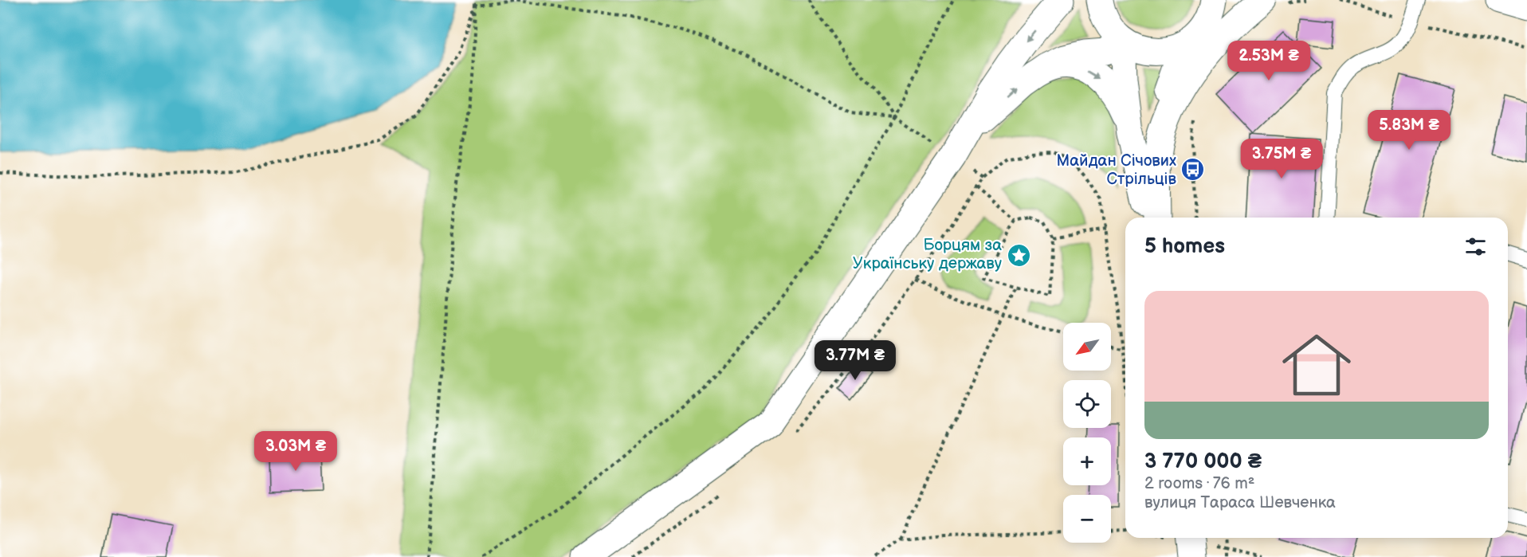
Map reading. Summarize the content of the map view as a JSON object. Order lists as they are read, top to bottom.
{
  "places": {
    "bus stop": ["Майдан Січових Стрільців"],
    "place": ["Борцям за Українську державу"]
  },
  "north": "bottom left",
  "page": {
    "price": [
      "2.53M ₴",
      "5.83M ₴",
      "3.75M ₴",
      "3.77M ₴",
      "3.03M ₴"
    ],
    "heading": "5 homes",
    "list": [
      {
        "name": "3 770 000 ₴",
        "note": "2 rooms · 76 m² · вулиця Тараса Шевченка"
      }
    ],
    "map_buttons": ["+", "−"]
  }
}
